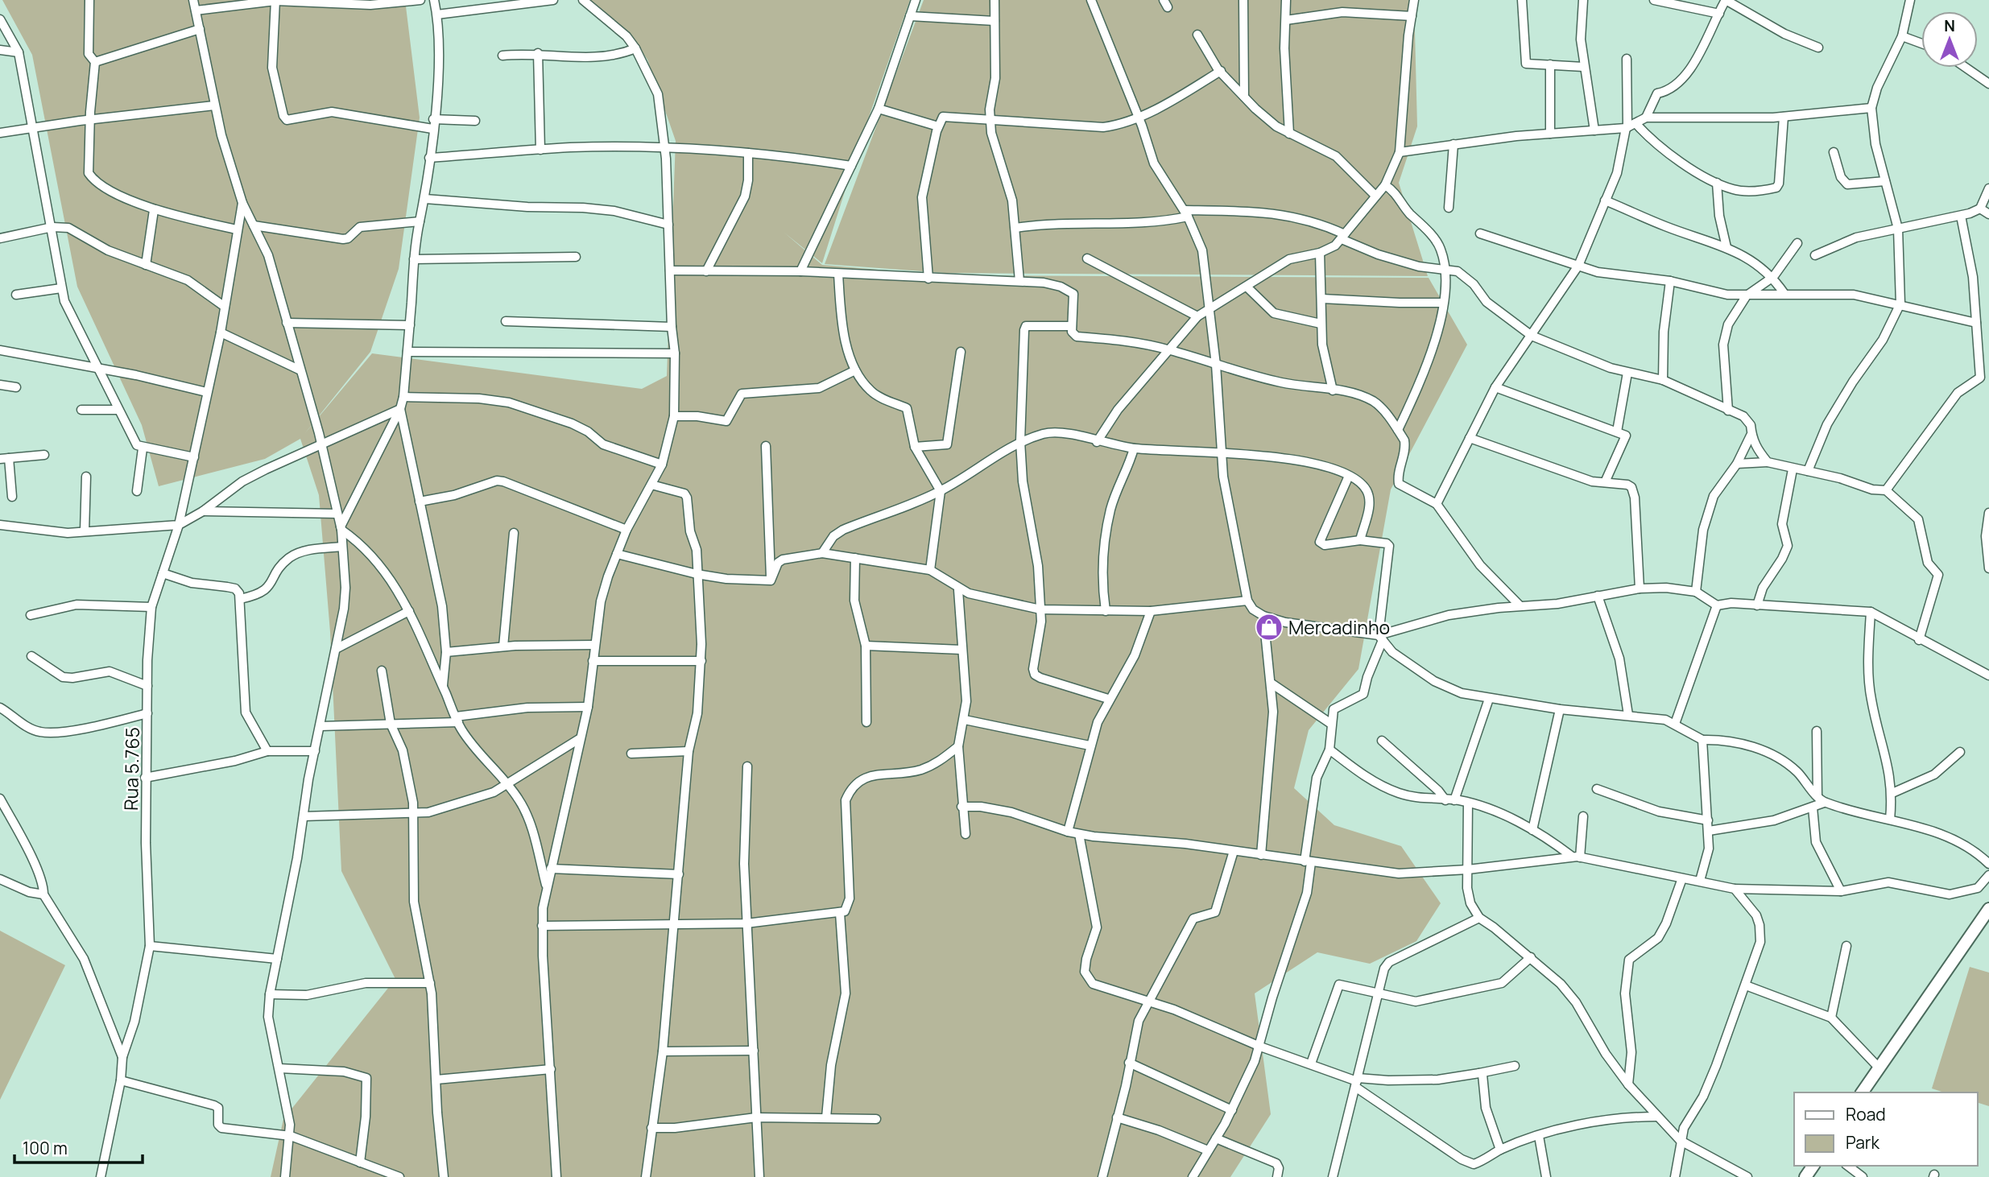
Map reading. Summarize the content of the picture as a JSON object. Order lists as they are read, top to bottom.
{
  "streets": {
    "street": ["Rua 5.765"]
  },
  "places": {
    "shop": ["Mercadinho"]
  },
  "legend": ["Road", "Park"],
  "scale_bar": "100 m",
  "north": "top"
}
